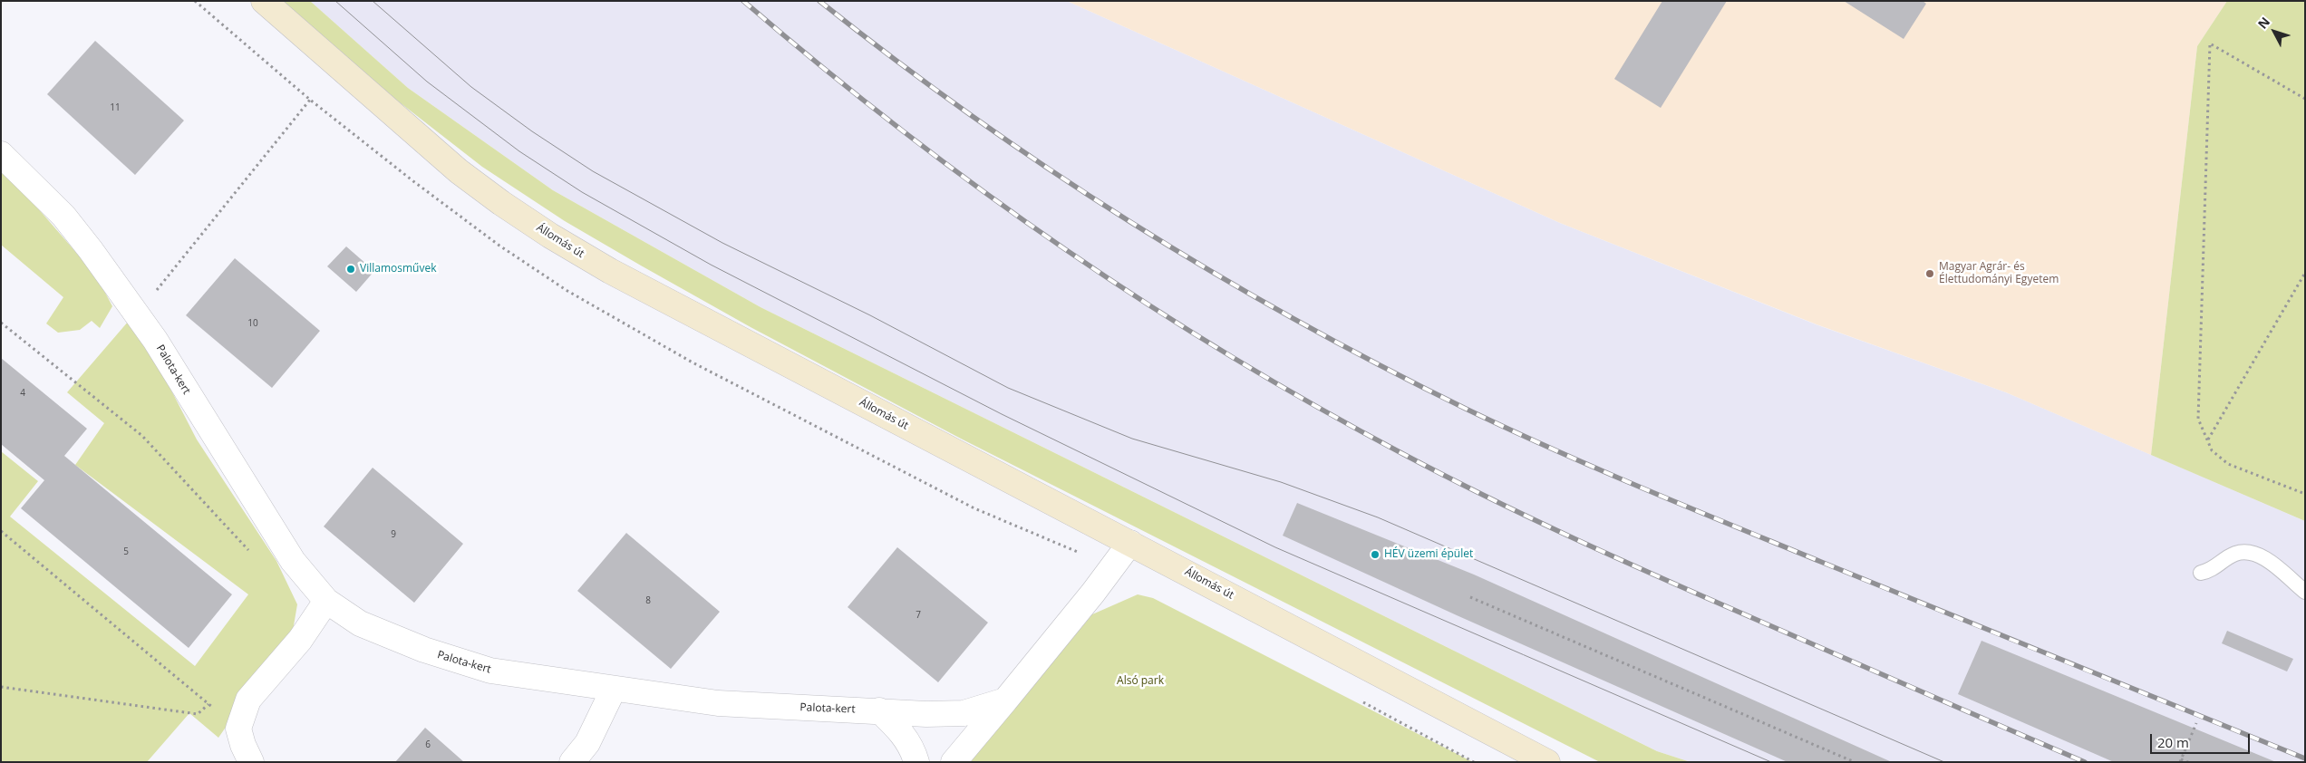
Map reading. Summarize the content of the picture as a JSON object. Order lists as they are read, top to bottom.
{
  "streets": {
    "main road": ["Állomás út"],
    "street": ["Palota-kert"]
  },
  "parks": ["Alsó park"],
  "places": ["Villamosművek", "Magyar Agrár- és Élettudományi Egyetem", "HÉV üzemi épület"],
  "house_numbers": [
    "11",
    "10",
    "4",
    "9",
    "5",
    "8",
    "7",
    "6"
  ],
  "scale_bar": "20 m",
  "north": "top left"
}
